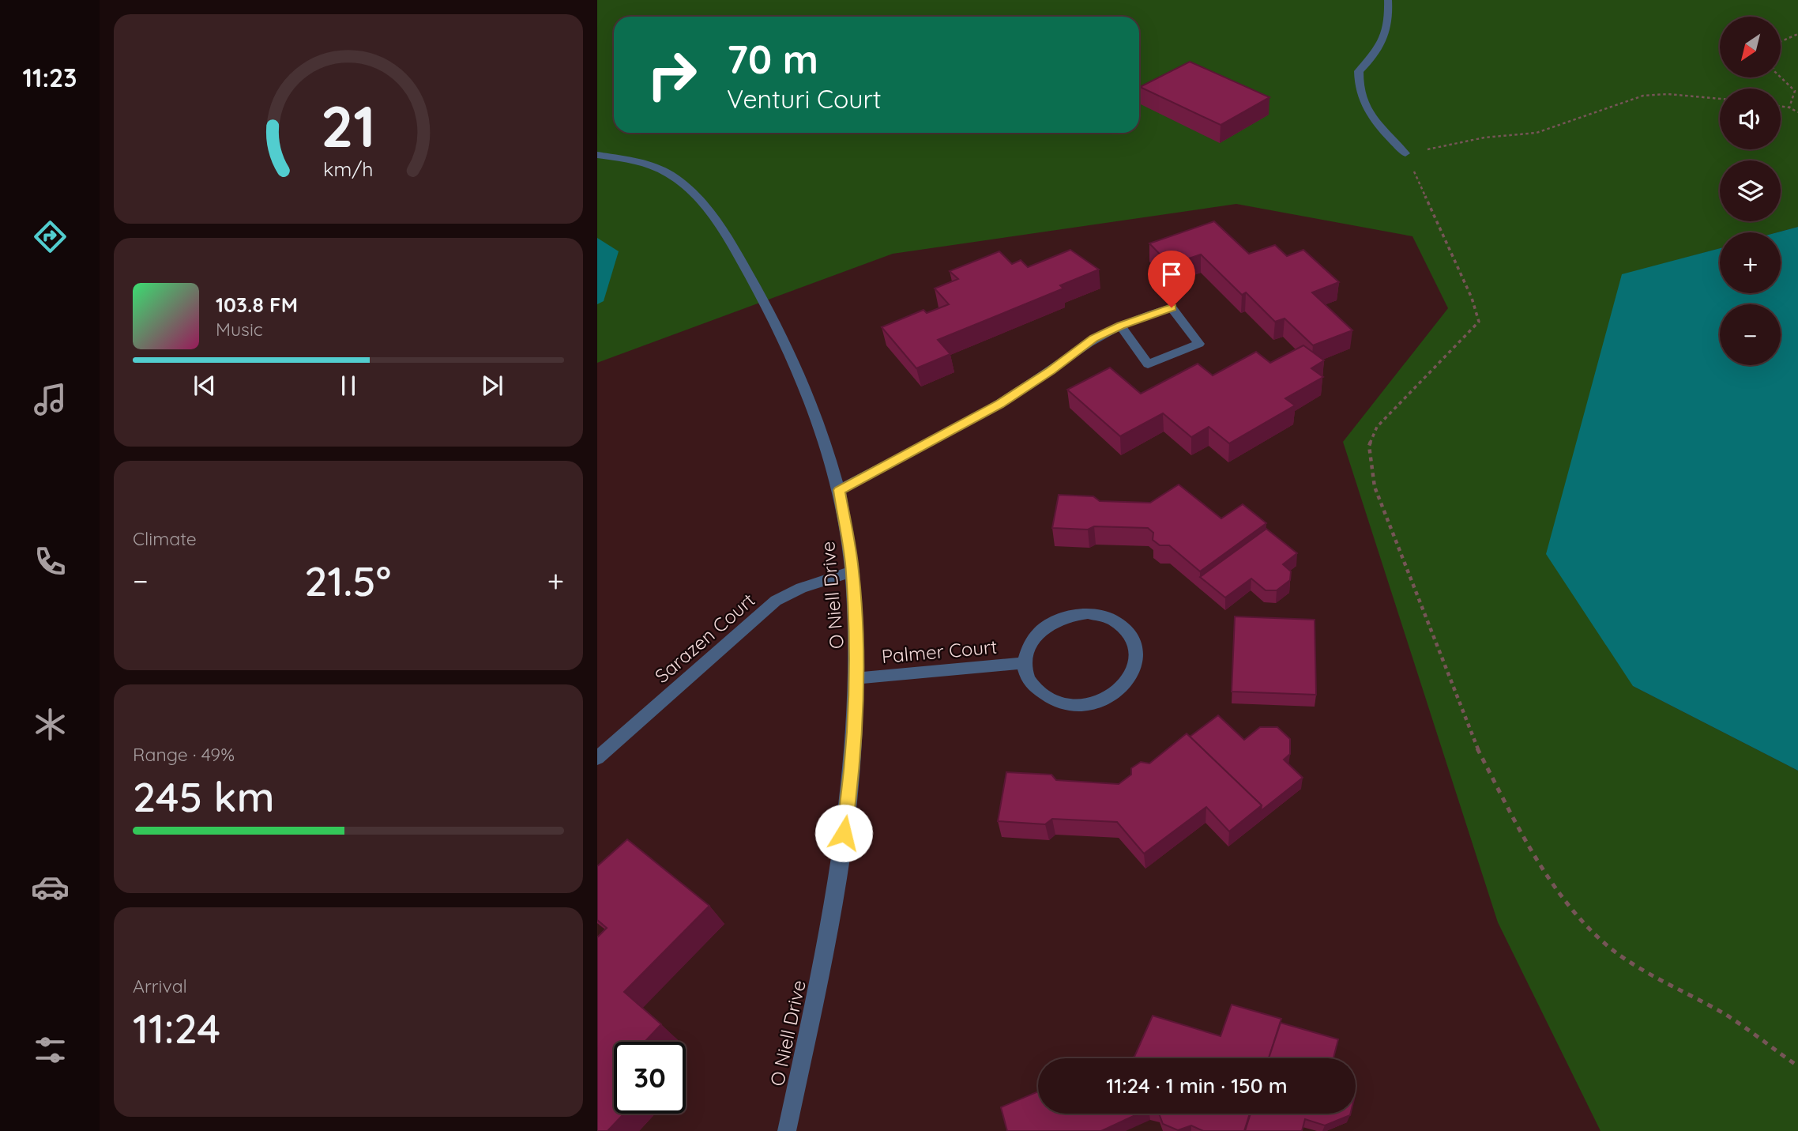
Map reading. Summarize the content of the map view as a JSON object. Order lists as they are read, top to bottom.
{
  "streets": {
    "street": ["O Niell Drive", "Sarazen Court", "Palmer Court"]
  },
  "crossings": [
    ["O Niell Drive", "Sarazen Court"],
    ["O Niell Drive", "Palmer Court"]
  ],
  "north": "bottom left",
  "page": {
    "tabs": "11:23",
    "map_buttons": ["+", "−"],
    "turn": ["70 m", "Venturi Court"],
    "song": ["103.8 FM", "Music"],
    "tile": [
      "Climate",
      ["Range · 49%", "245 km"],
      ["Arrival", "11:24"]
    ],
    "heat": ["−", "21.5°", "+"],
    "limit": "30",
    "trip": "11:24 · 1 min · 150 m",
    "gauge": ["21", "km/h"]
  }
}
